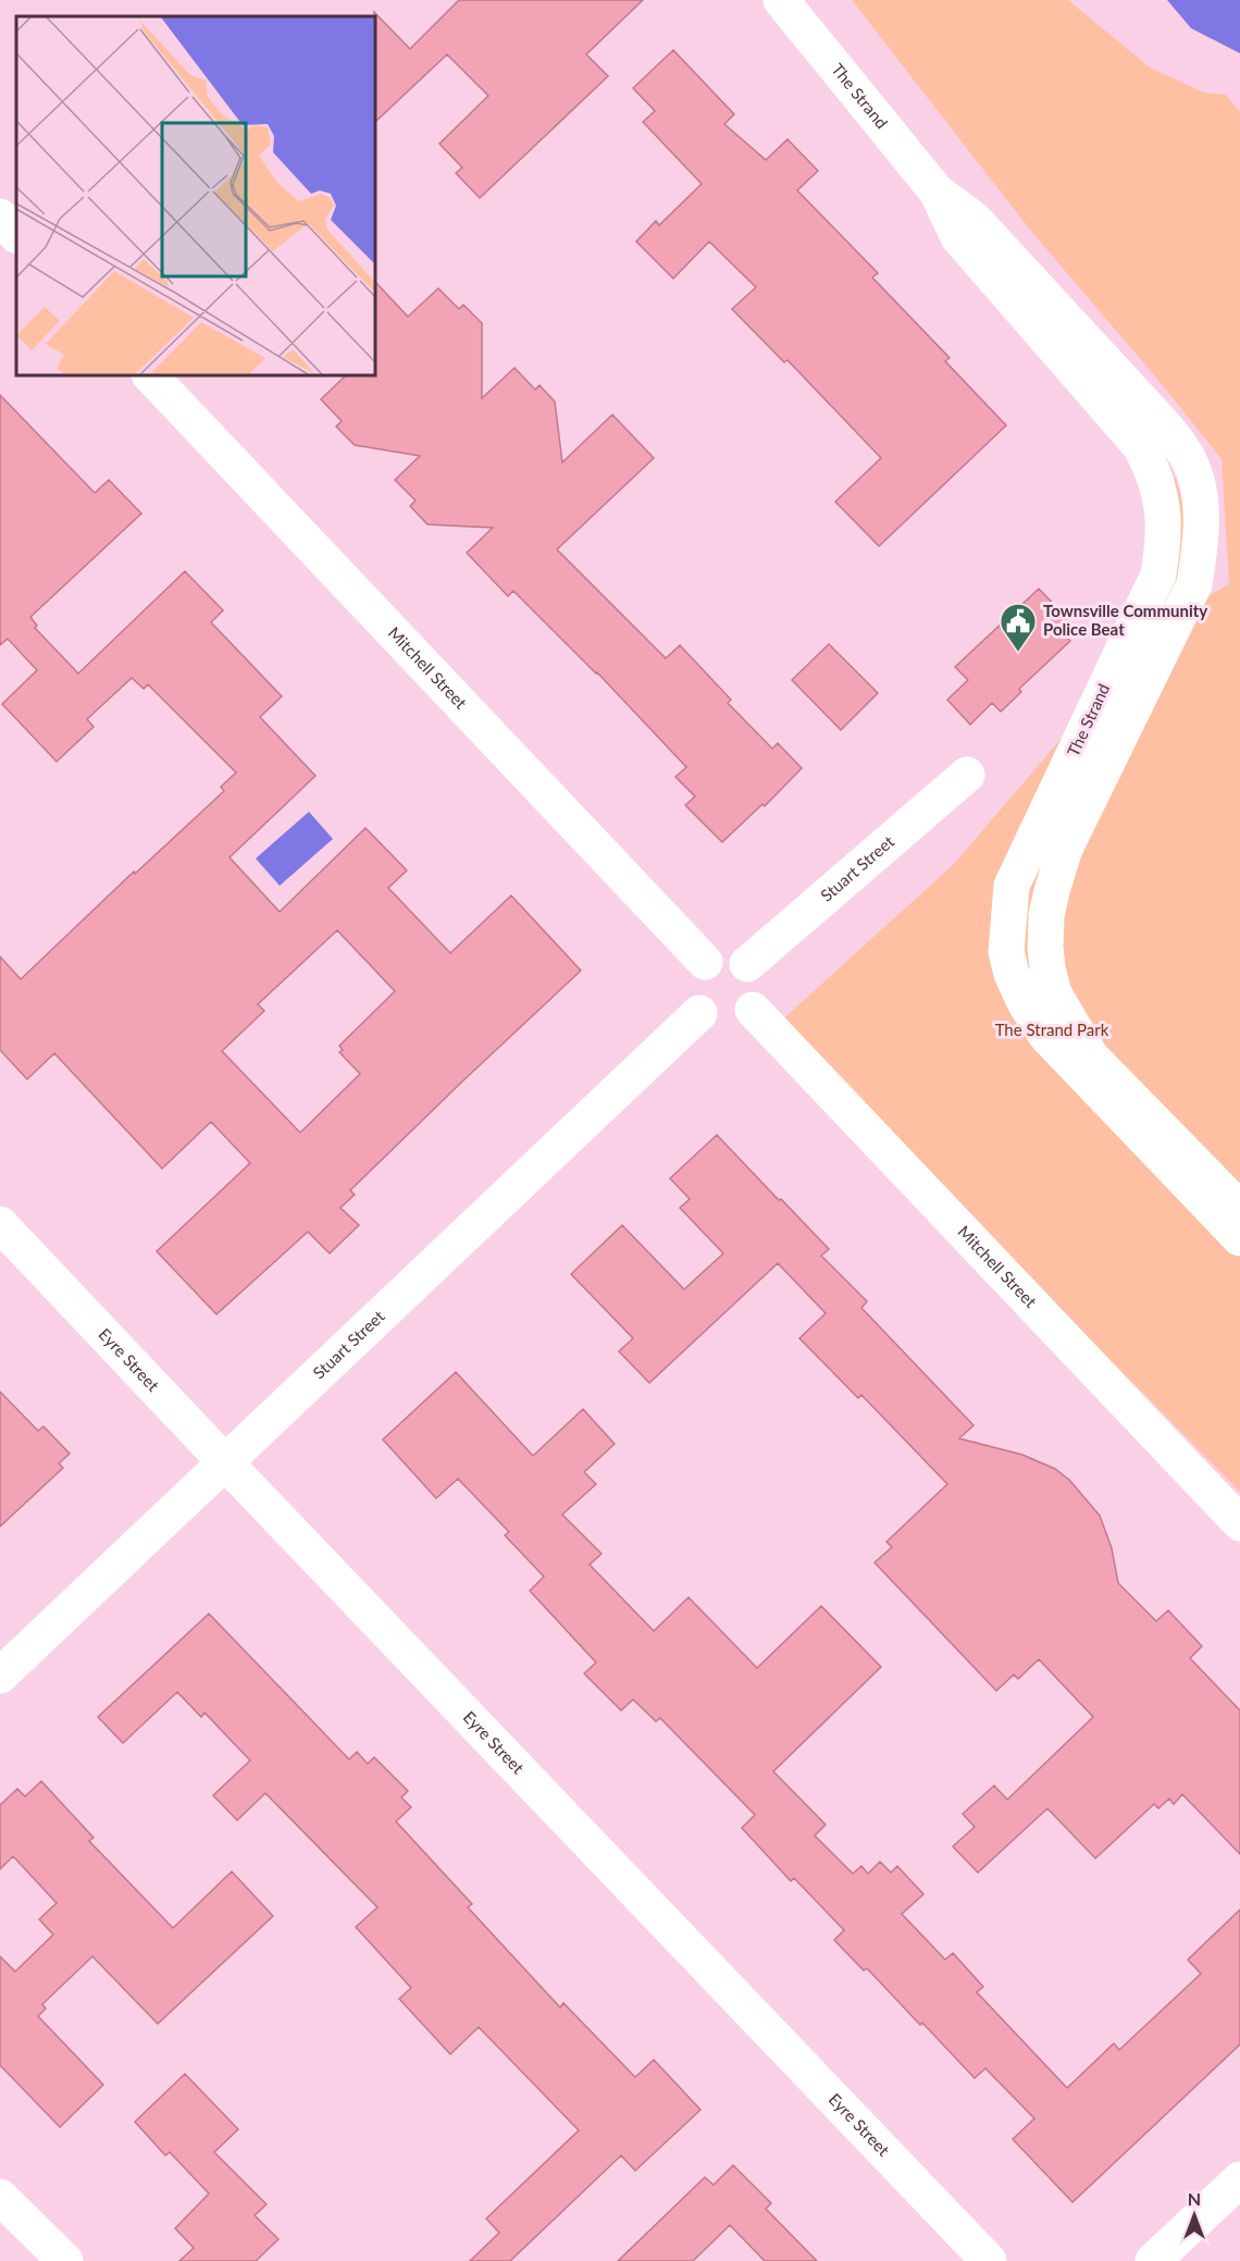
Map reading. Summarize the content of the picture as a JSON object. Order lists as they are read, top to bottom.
{
  "streets": {
    "street": [
      "The Strand",
      "Mitchell Street",
      "Stuart Street",
      "Eyre Street"
    ]
  },
  "crossings": [
    ["Mitchell Street", "Stuart Street"],
    ["Stuart Street", "Eyre Street"]
  ],
  "parks": ["The Strand Park"],
  "places": {
    "public building": ["Townsville Community Police Beat"]
  },
  "north": "top"
}
